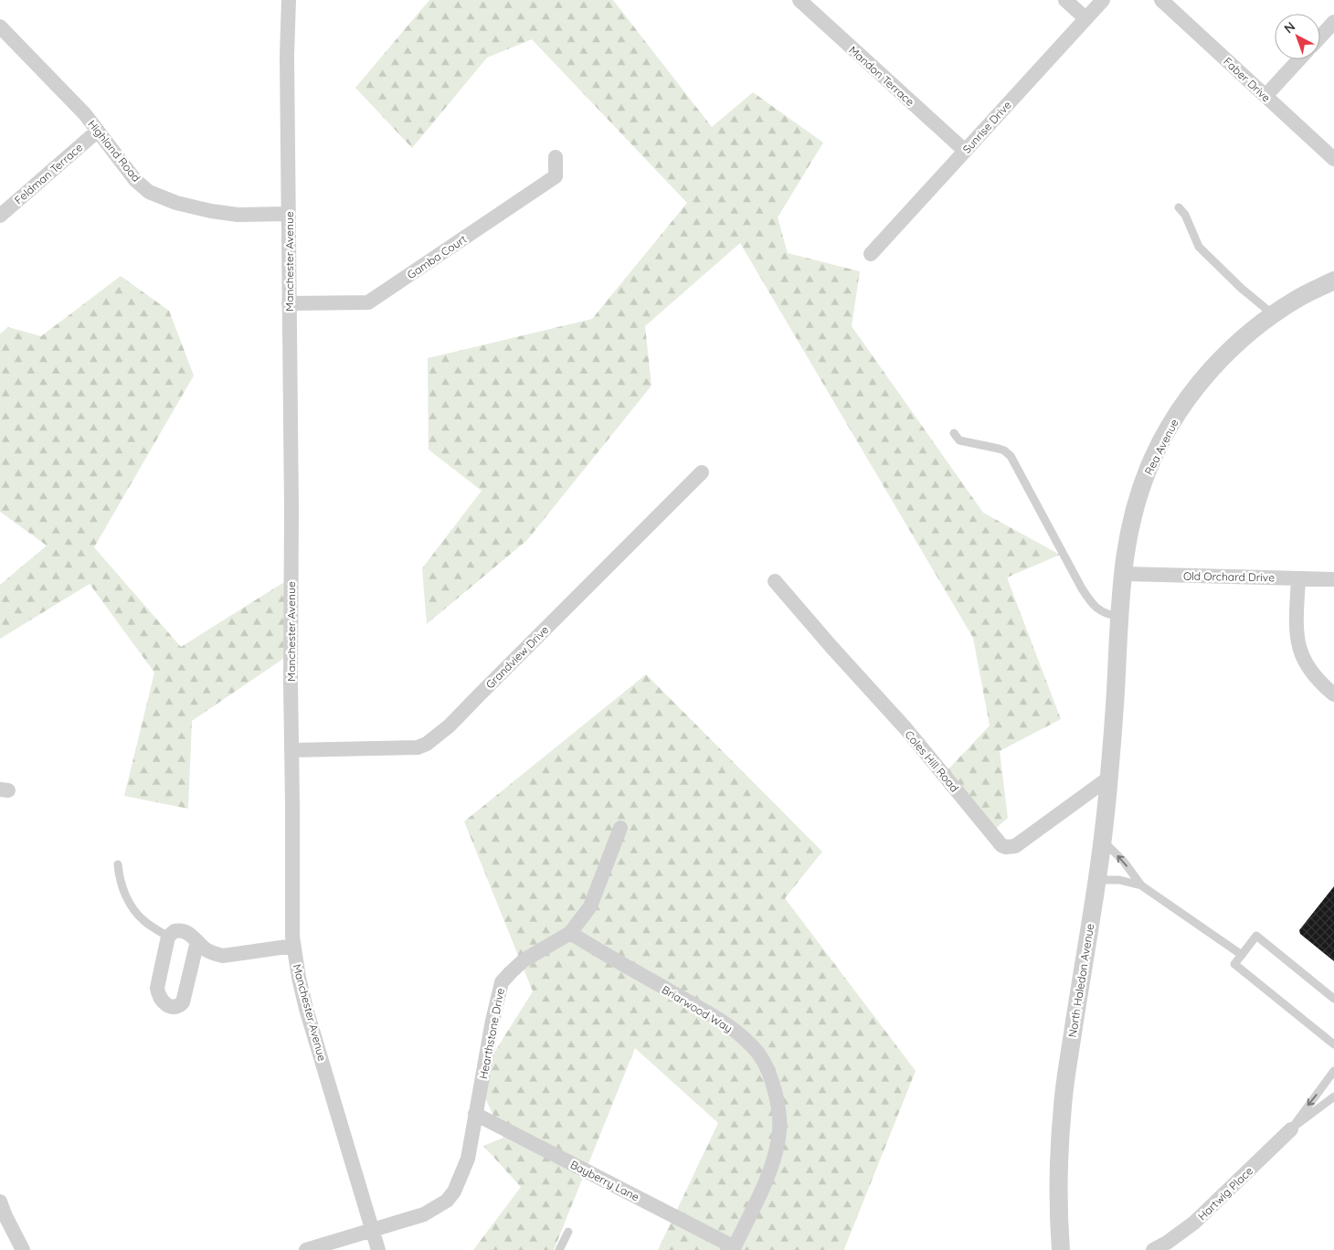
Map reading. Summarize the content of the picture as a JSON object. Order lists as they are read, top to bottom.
{
  "streets": {
    "street": [
      "Mandon Terrace",
      "Faber Drive",
      "Sunrise Drive",
      "Highland Road",
      "Feldman Terrace",
      "Gamba Court",
      "Manchester Avenue",
      "Rea Avenue",
      "Old Orchard Drive",
      "Grandview Drive",
      "Coles Hill Road",
      "North Haledon Avenue",
      "Briarwood Way",
      "Hearthstone Drive",
      "Bayberry Lane",
      "Hartwig Place"
    ]
  },
  "crossings": [
    ["Mandon Terrace", "Sunrise Drive"],
    ["Highland Road", "Feldman Terrace"],
    ["Highland Road", "Manchester Avenue"],
    ["Gamba Court", "Manchester Avenue"],
    ["Manchester Avenue", "Grandview Drive"],
    ["Manchester Avenue", "Hearthstone Drive"],
    ["Rea Avenue", "Old Orchard Drive"],
    ["Rea Avenue", "North Haledon Avenue"],
    ["Coles Hill Road", "North Haledon Avenue"],
    ["Briarwood Way", "Hearthstone Drive"],
    ["Briarwood Way", "Bayberry Lane"],
    ["Hearthstone Drive", "Bayberry Lane"]
  ],
  "north": "top left"
}
